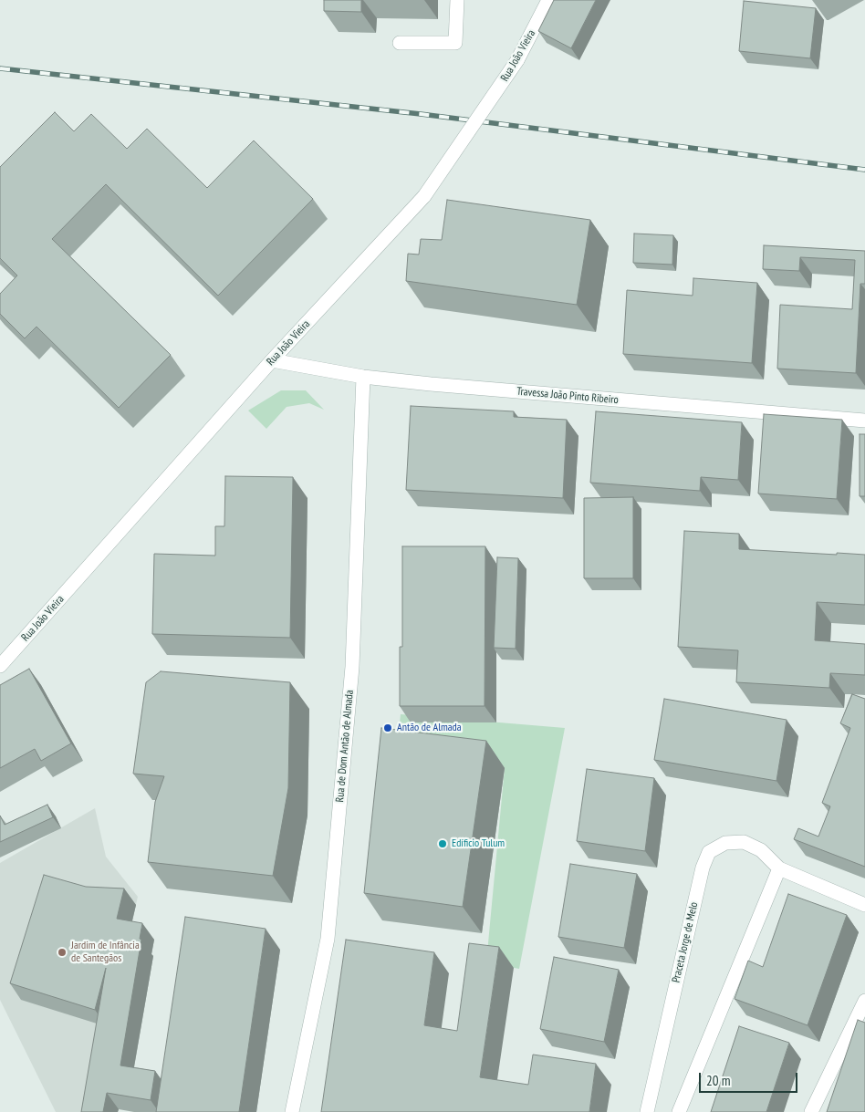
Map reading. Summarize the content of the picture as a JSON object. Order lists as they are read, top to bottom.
{
  "streets": {
    "street": [
      "Rua João Vieira",
      "Travessa João Pinto Ribeiro",
      "Rua de Dom Antão de Almada",
      "Praceta Jorge de Melo"
    ]
  },
  "crossings": [
    ["Rua João Vieira", "Travessa João Pinto Ribeiro"],
    ["Travessa João Pinto Ribeiro", "Rua de Dom Antão de Almada"]
  ],
  "places": ["Antão de Almada", "Edíficio Tulum", "Jardim de Infância de Santegãos"],
  "scale_bar": "20 m"
}
